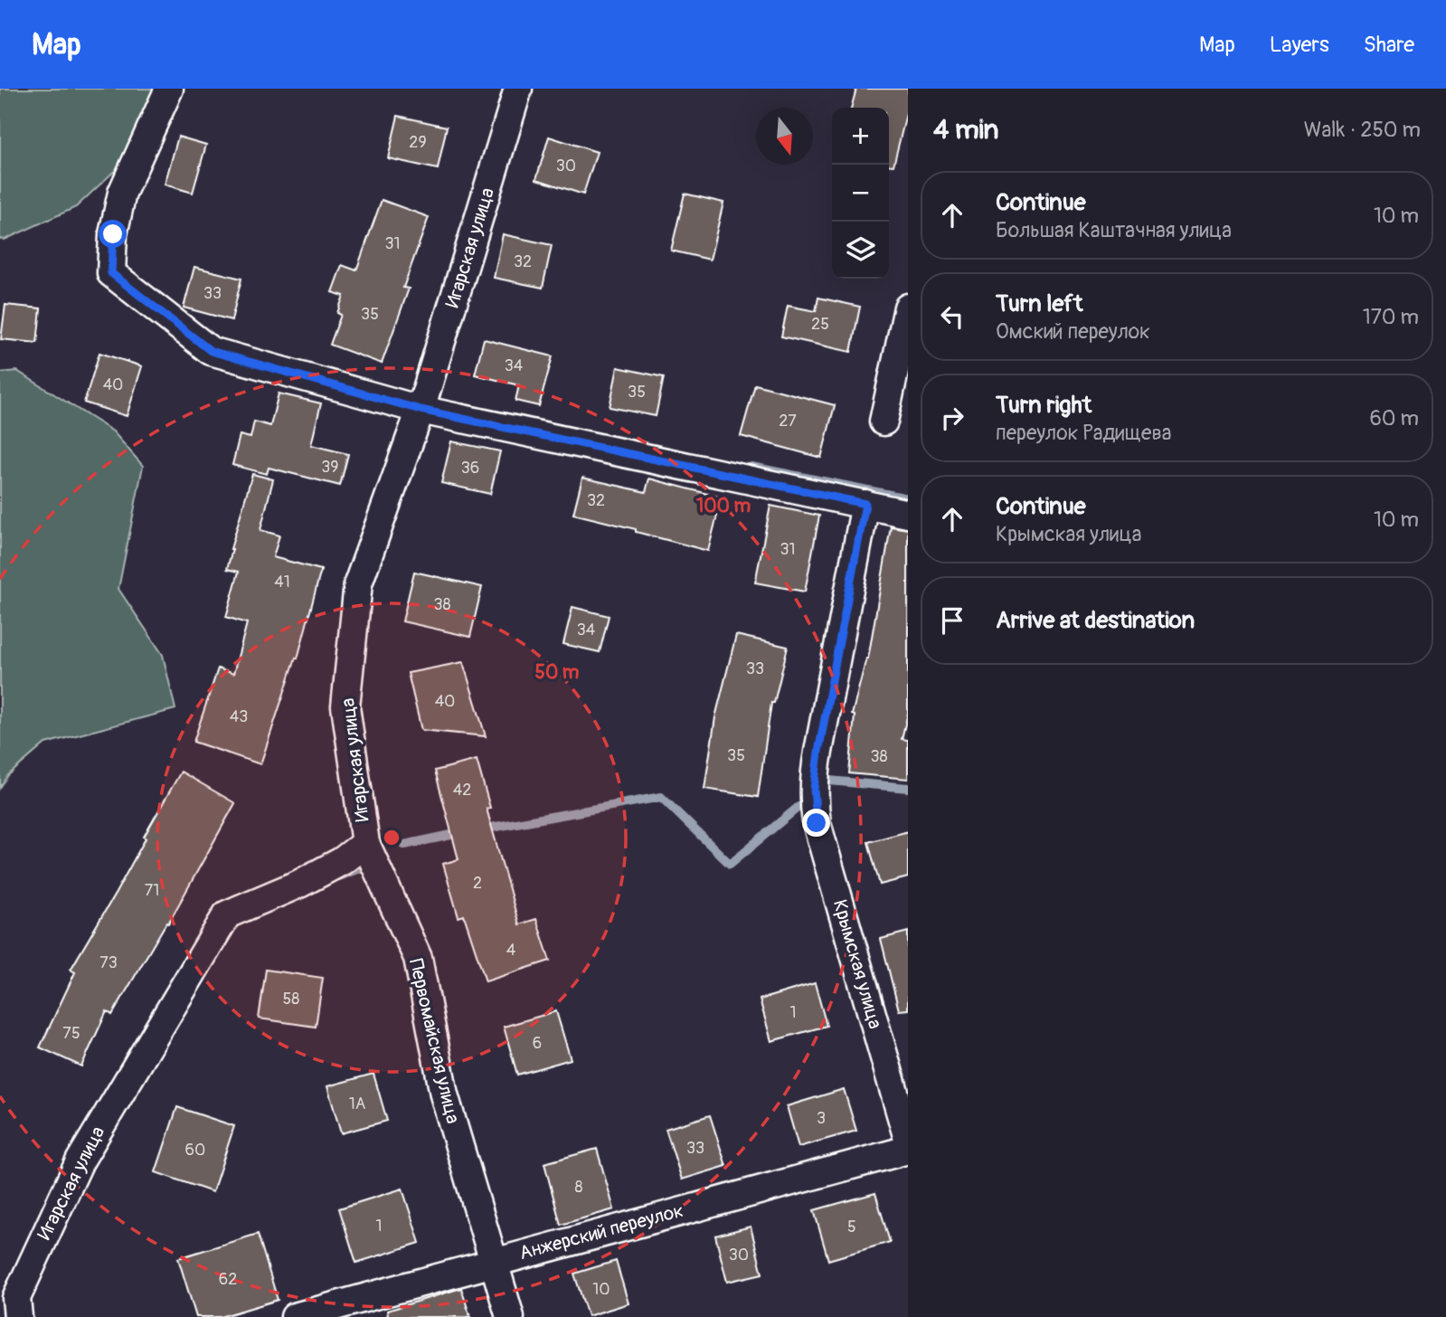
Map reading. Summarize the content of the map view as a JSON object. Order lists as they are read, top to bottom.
{
  "streets": {
    "street": [
      "Игарская улица",
      "Крымская улица",
      "Первомайская улица",
      "Анжерский переулок"
    ]
  },
  "crossings": [
    ["Игарская улица", "Первомайская улица"],
    ["Первомайская улица", "Анжерский переулок"]
  ],
  "house_numbers": [
    "29",
    "30",
    "31",
    "32",
    "33",
    "35",
    "25",
    "34",
    "40",
    "35",
    "27",
    "39",
    "36",
    "32",
    "31",
    "41",
    "38",
    "34",
    "33",
    "40",
    "43",
    "35",
    "38",
    "42",
    "2",
    "71",
    "4",
    "73",
    "58",
    "1",
    "75",
    "6",
    "1А",
    "3",
    "33",
    "60",
    "8",
    "1",
    "5",
    "30",
    "62",
    "10"
  ],
  "north": "bottom",
  "page": {
    "header": "Map",
    "nav": ["Map", "Layers", "Share"],
    "heading": ["4 min", "Walk · 250 m"],
    "map_buttons": ["+", "−"],
    "list": [
      ["Continue", "Большая Каштачная улица", "10 m"],
      ["Turn left", "Омский переулок", "170 m"],
      ["Turn right", "переулок Радищева", "60 m"],
      ["Continue", "Крымская улица", "10 m"],
      "Arrive at destination"
    ]
  },
  "rings": ["100 m", "50 m"]
}
